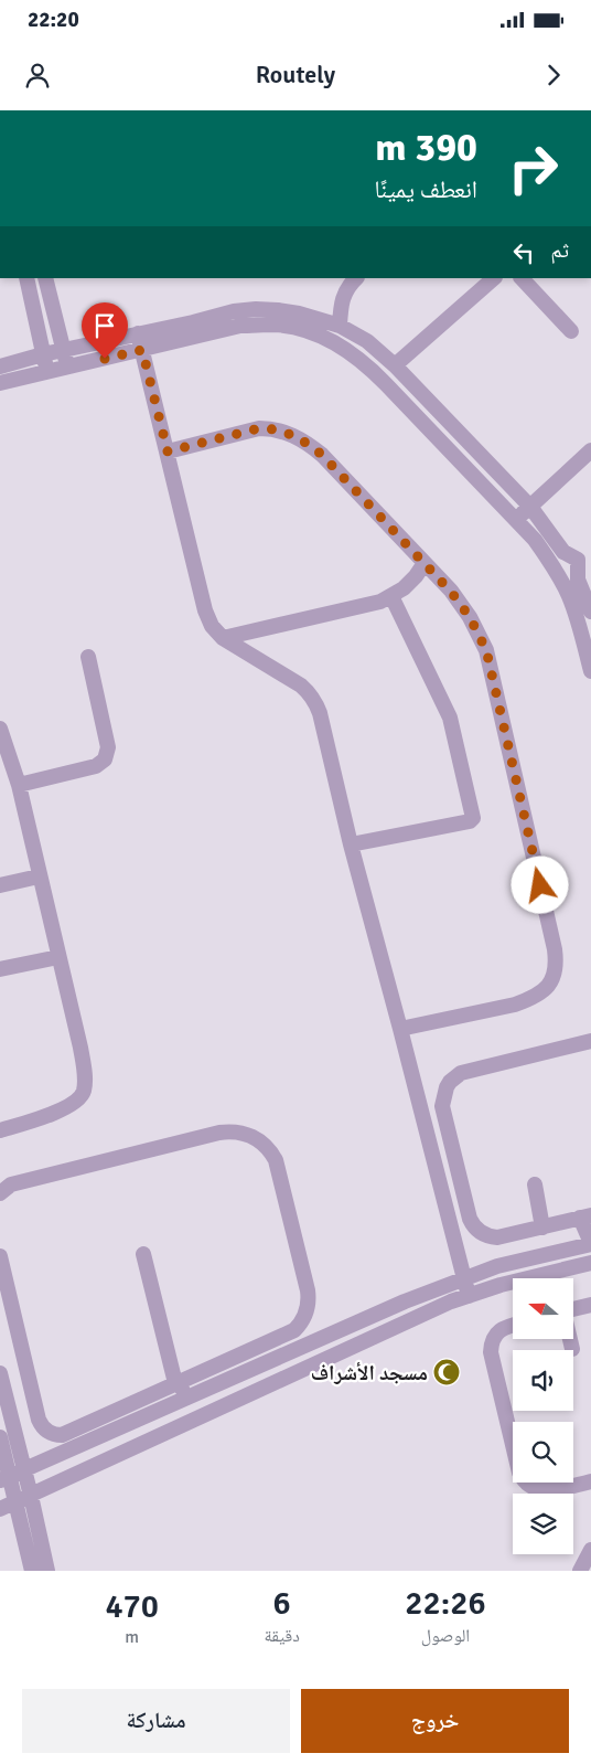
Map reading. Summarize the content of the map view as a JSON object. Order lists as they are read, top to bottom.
{
  "places": {
    "mosque": ["مسجد الأشراف"]
  },
  "north": "left",
  "page": {
    "status": "22:20",
    "header": "Routely",
    "turn": ["390 m", "انعطف يمينًا"],
    "then": "ثم",
    "eta": [
      "22:26",
      "الوصول",
      "6",
      "دقيقة",
      "470",
      "m"
    ],
    "buttons": ["خروج", "مشاركة"]
  }
}
